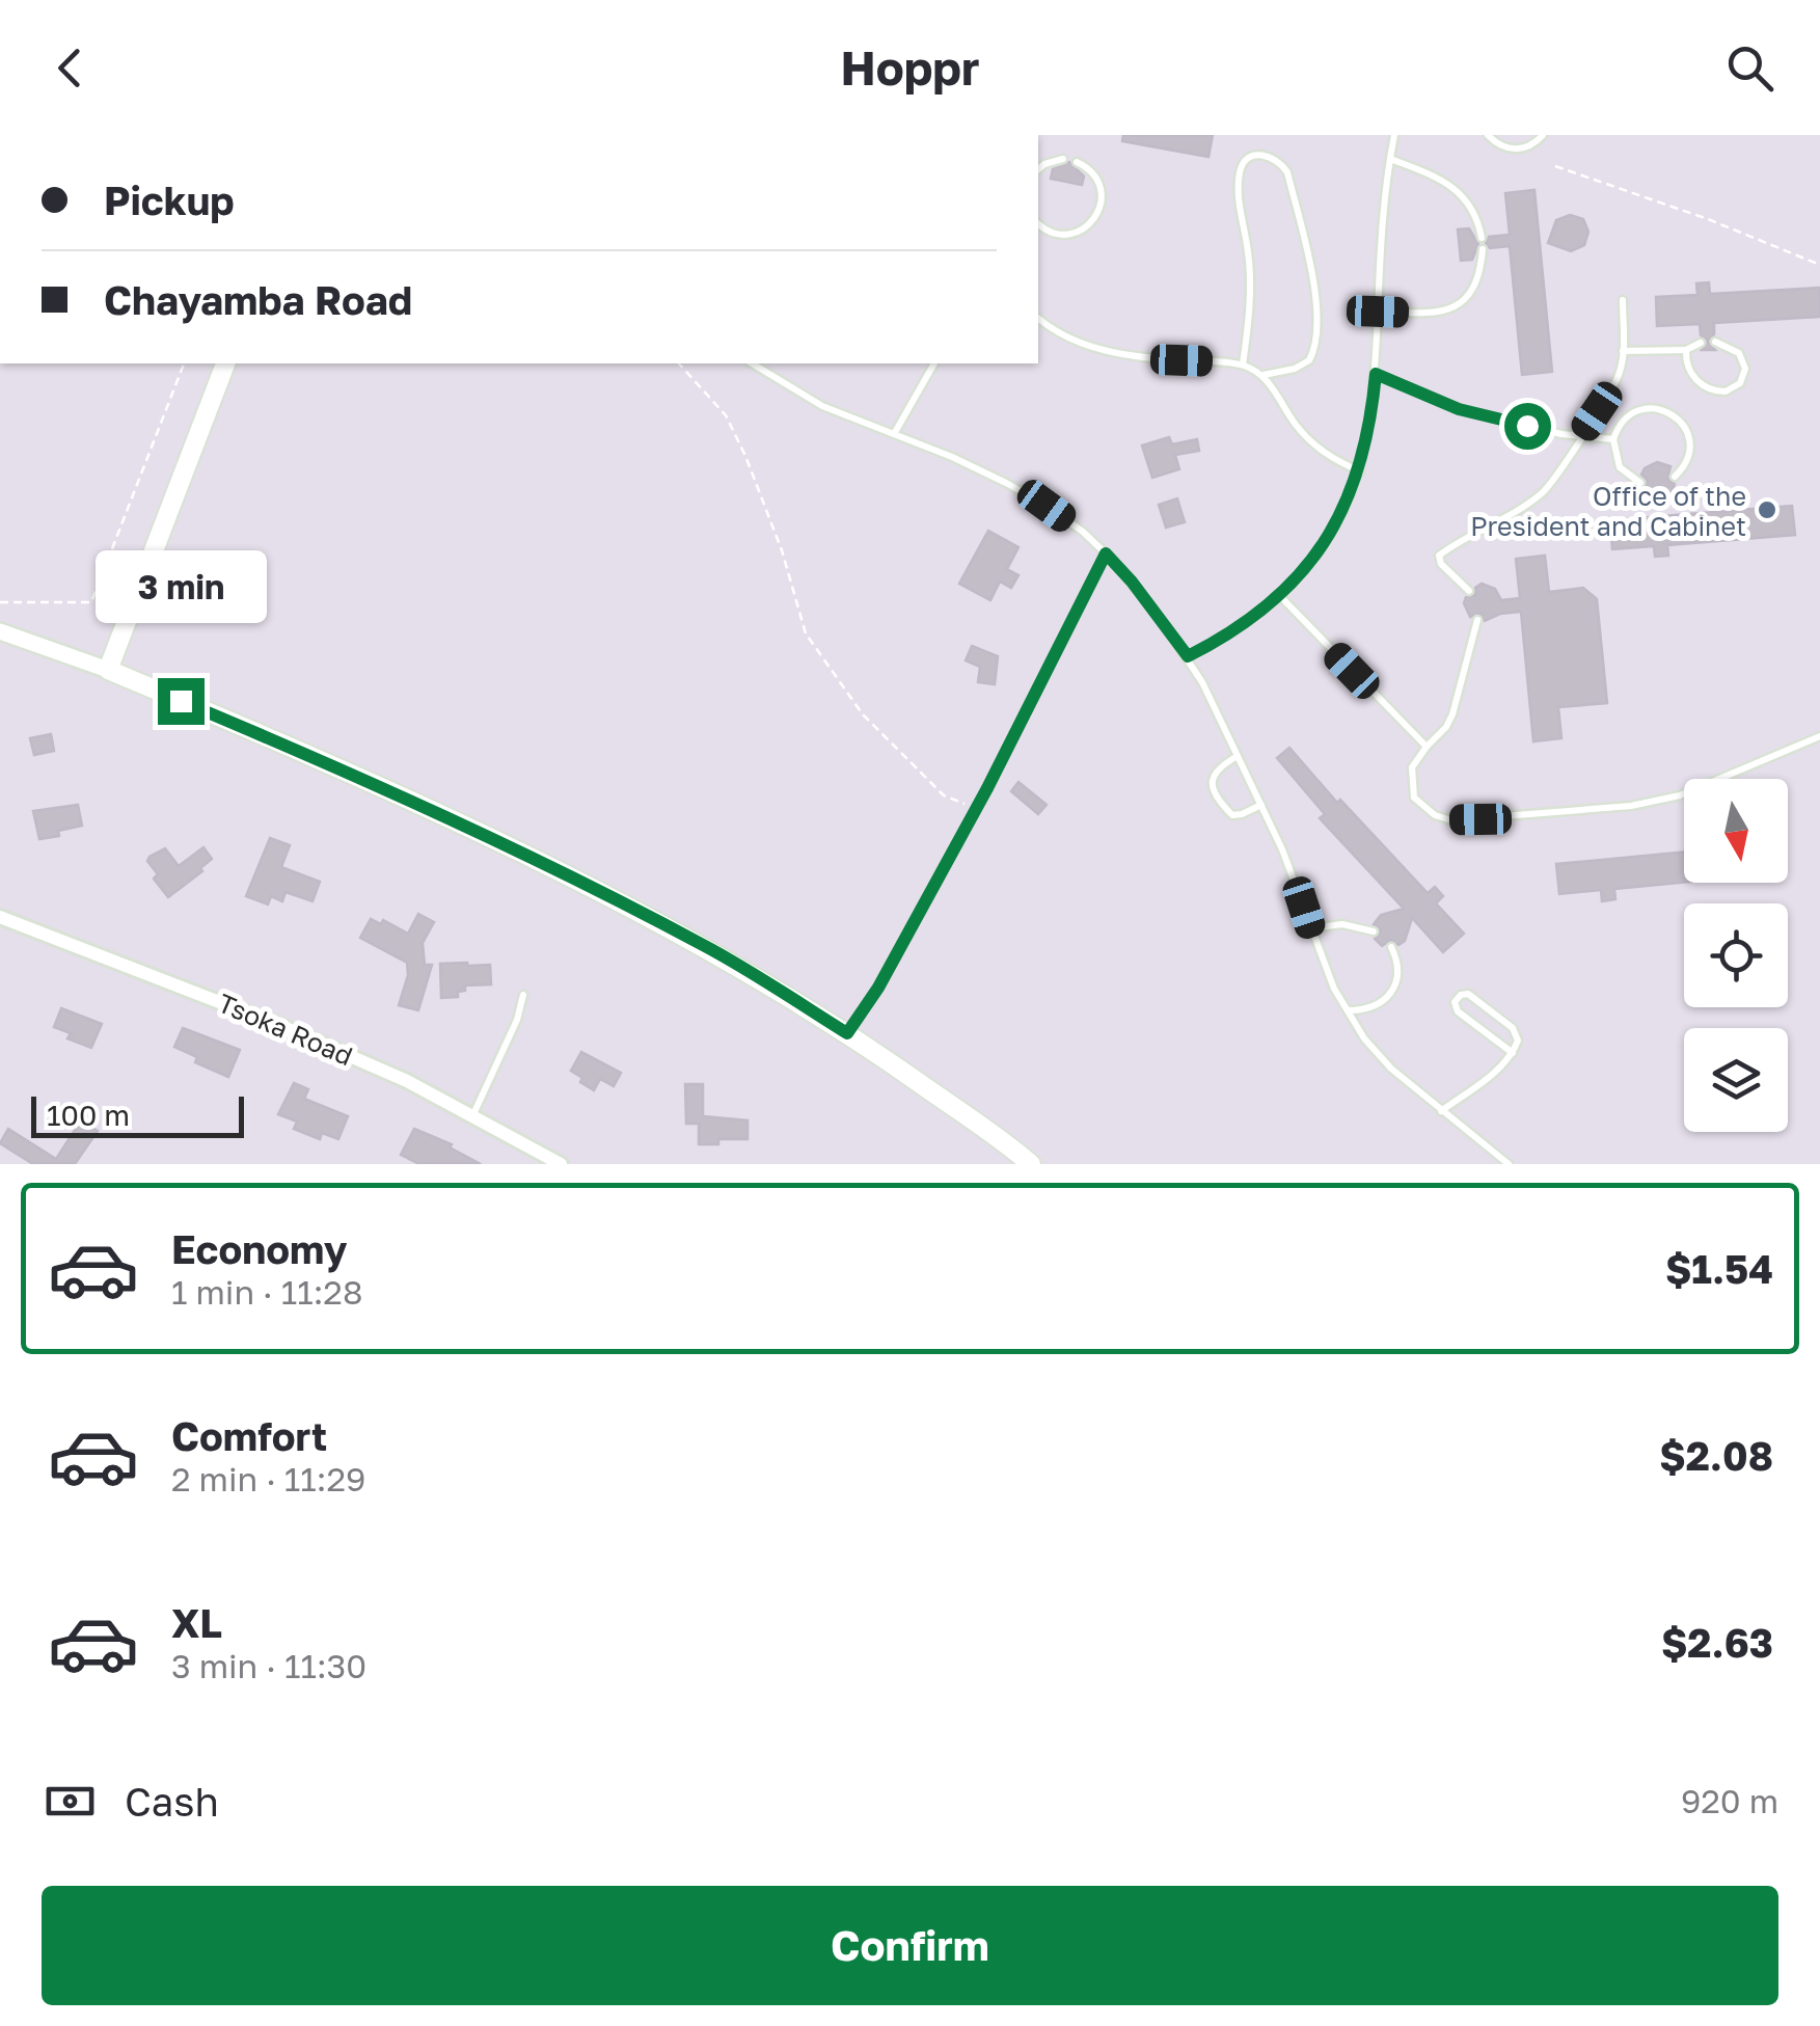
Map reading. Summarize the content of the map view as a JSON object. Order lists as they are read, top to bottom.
{
  "streets": {
    "street": ["Tsoka Road"]
  },
  "places": ["Office of the President and Cabinet"],
  "scale_bar": "100 m",
  "north": "bottom",
  "page": {
    "header": "Hoppr",
    "banner": ["Pickup", "Chayamba Road"],
    "bubble": "3 min",
    "scale": "100 m",
    "list": [
      {
        "name": "Economy",
        "note": "1 min · 11:28",
        "value": "$1.54"
      },
      {
        "name": "Comfort",
        "note": "2 min · 11:29",
        "value": "$2.08"
      },
      {
        "name": "XL",
        "note": "3 min · 11:30",
        "value": "$2.63"
      }
    ],
    "pay": ["Cash", "920 m"],
    "buttons": "Confirm"
  }
}
